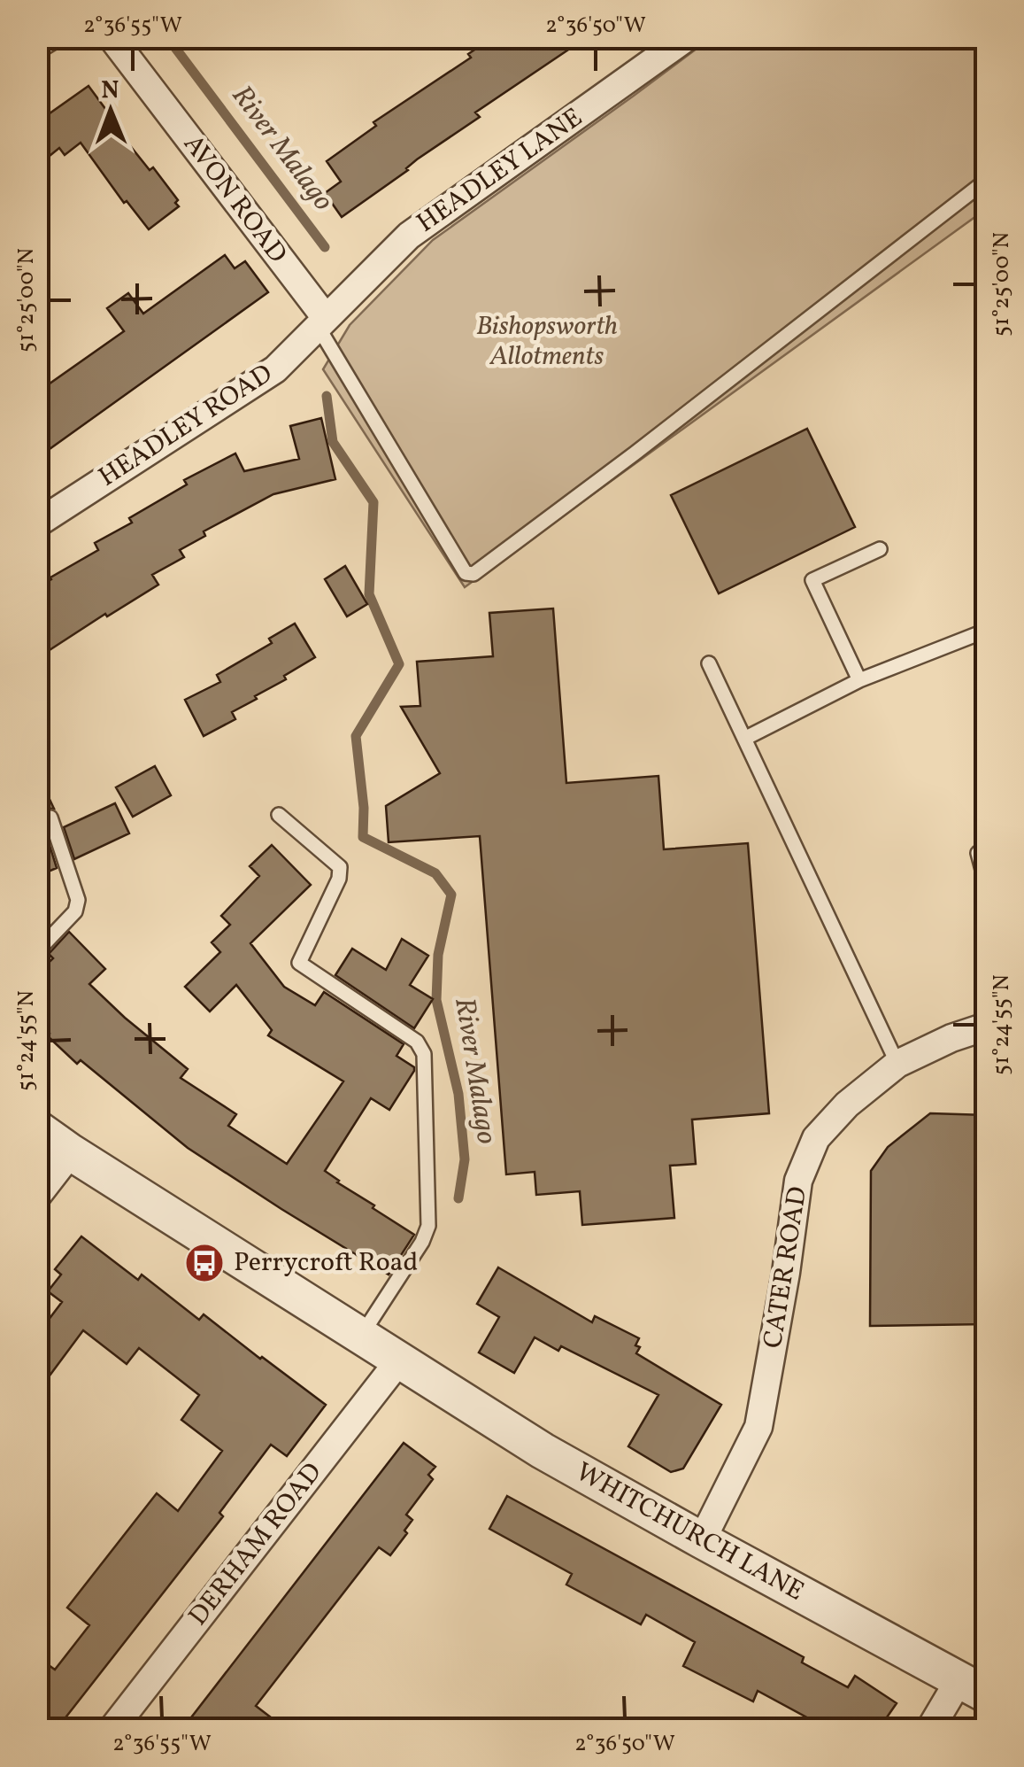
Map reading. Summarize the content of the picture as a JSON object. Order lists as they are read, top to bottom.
{
  "streets": {
    "street": [
      "HEADLEY LANE",
      "AVON ROAD",
      "HEADLEY ROAD",
      "CATER ROAD",
      "WHITCHURCH LANE",
      "DERHAM ROAD"
    ]
  },
  "crossings": [
    ["HEADLEY LANE", "AVON ROAD"],
    ["HEADLEY LANE", "HEADLEY ROAD"],
    ["AVON ROAD", "HEADLEY ROAD"],
    ["CATER ROAD", "WHITCHURCH LANE"],
    ["WHITCHURCH LANE", "DERHAM ROAD"]
  ],
  "water": ["River Malago"],
  "parks": ["Bishopsworth Allotments"],
  "places": {
    "bus stop": ["Perrycroft Road"]
  },
  "north": "top",
  "coordinates": [
    "2°36'55\"W",
    "2°36'50\"W",
    "51°25'00\"N",
    "51°24'55\"N"
  ]
}
